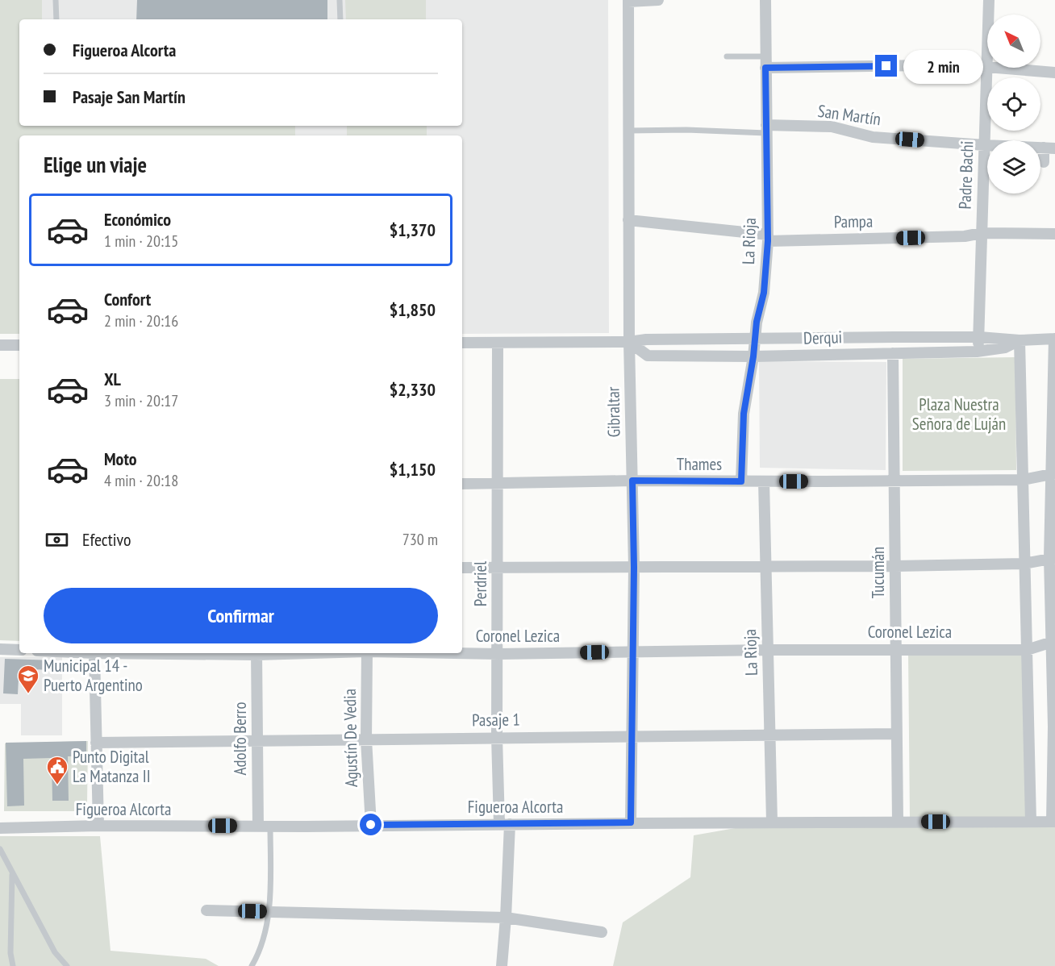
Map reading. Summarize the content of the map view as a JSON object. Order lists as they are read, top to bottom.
{
  "streets": {
    "street": [
      "San Martín",
      "Padre Bachi",
      "Pampa",
      "La Rioja",
      "Derqui",
      "Gibraltar",
      "Thames",
      "Tucumán",
      "Perdriel",
      "Coronel Lezica",
      "Pasaje 1",
      "Agustín De Vedia",
      "Adolfo Berro",
      "Figueroa Alcorta"
    ]
  },
  "crossings": [
    ["San Martín", "Padre Bachi"],
    ["San Martín", "La Rioja"],
    ["Padre Bachi", "Pampa"],
    ["Padre Bachi", "Derqui"],
    ["Pampa", "La Rioja"],
    ["Pampa", "Gibraltar"],
    ["La Rioja", "Derqui"],
    ["La Rioja", "Thames"],
    ["La Rioja", "Coronel Lezica"],
    ["La Rioja", "Pasaje 1"],
    ["La Rioja", "Figueroa Alcorta"],
    ["Derqui", "Gibraltar"],
    ["Derqui", "Tucumán"],
    ["Derqui", "Perdriel"],
    ["Gibraltar", "Thames"],
    ["Gibraltar", "Coronel Lezica"],
    ["Gibraltar", "Pasaje 1"],
    ["Gibraltar", "Figueroa Alcorta"],
    ["Thames", "Tucumán"],
    ["Thames", "Perdriel"],
    ["Tucumán", "Coronel Lezica"],
    ["Tucumán", "Pasaje 1"],
    ["Tucumán", "Figueroa Alcorta"],
    ["Perdriel", "Coronel Lezica"],
    ["Perdriel", "Pasaje 1"],
    ["Perdriel", "Figueroa Alcorta"],
    ["Coronel Lezica", "Adolfo Berro"],
    ["Pasaje 1", "Agustín De Vedia"],
    ["Pasaje 1", "Adolfo Berro"],
    ["Agustín De Vedia", "Figueroa Alcorta"],
    ["Adolfo Berro", "Figueroa Alcorta"]
  ],
  "parks": ["Plaza Nuestra Señora de Luján"],
  "places": {
    "school or university": ["Municipal 14 - Puerto Argentino"],
    "public building": ["Punto Digital La Matanza II"]
  },
  "north": "top left",
  "page": {
    "banner": ["Figueroa Alcorta", "Pasaje San Martín"],
    "bubble": "2 min",
    "heading": "Elige un viaje",
    "list": [
      {
        "name": "Económico",
        "note": "1 min · 20:15",
        "value": "$1,370"
      },
      {
        "name": "Confort",
        "note": "2 min · 20:16",
        "value": "$1,850"
      },
      {
        "name": "XL",
        "note": "3 min · 20:17",
        "value": "$2,330"
      },
      {
        "name": "Moto",
        "note": "4 min · 20:18",
        "value": "$1,150"
      }
    ],
    "pay": ["Efectivo", "730 m"],
    "buttons": "Confirmar"
  }
}
